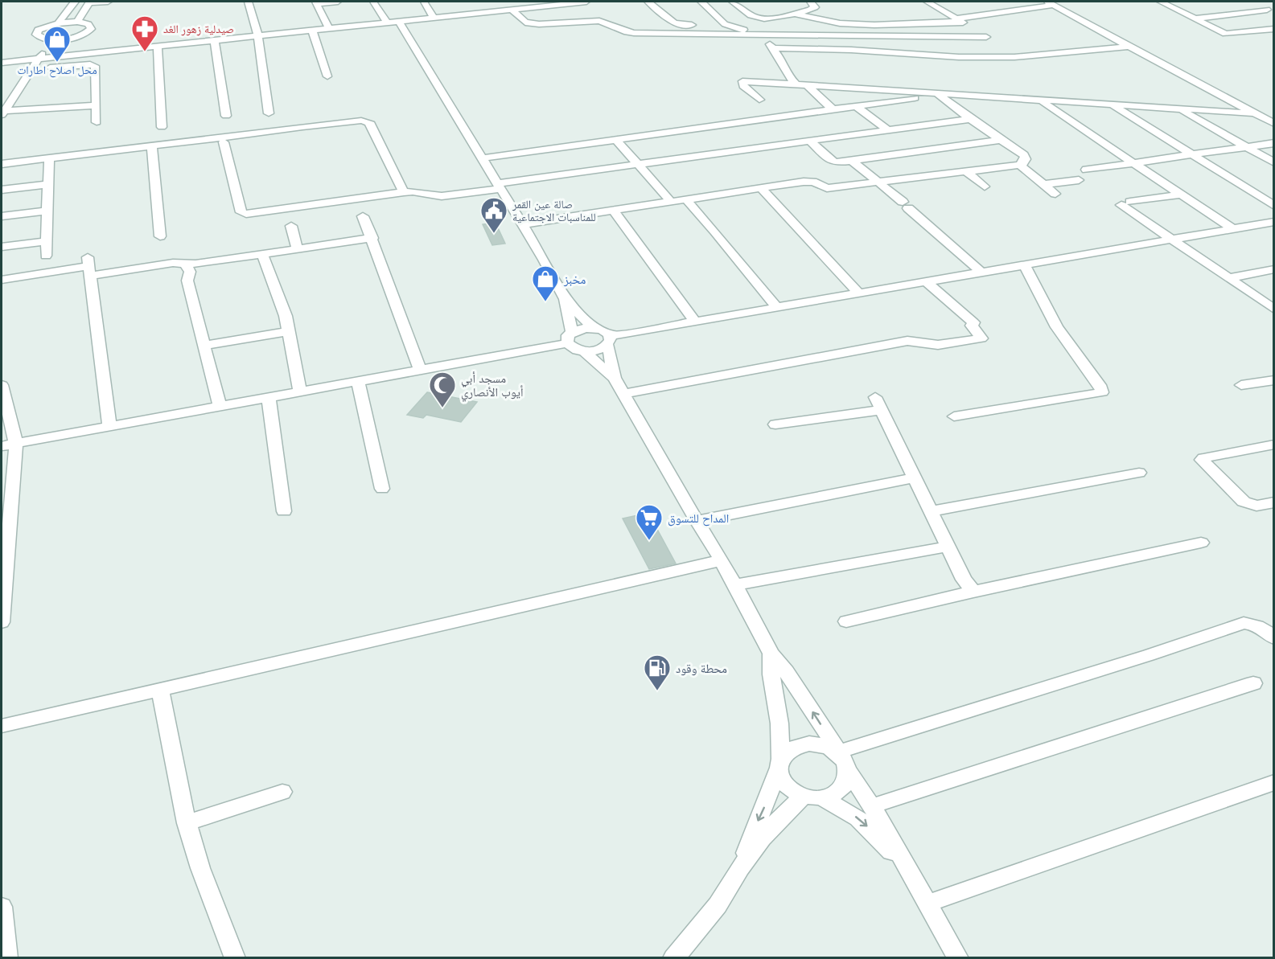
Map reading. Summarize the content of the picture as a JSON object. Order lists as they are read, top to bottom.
{
  "places": {
    "pharmacy": ["صيدلية زهور الغد"],
    "shop": ["محل اصلاح اطارات", "مخبز"],
    "public building": ["صالة عين القمر للمناسبات الاجتماعية"],
    "mosque": ["مسجد أبي أيوب الأنصاري"],
    "supermarket": ["المداح للتسوق"],
    "fuel station": ["محطة وقود"]
  }
}
